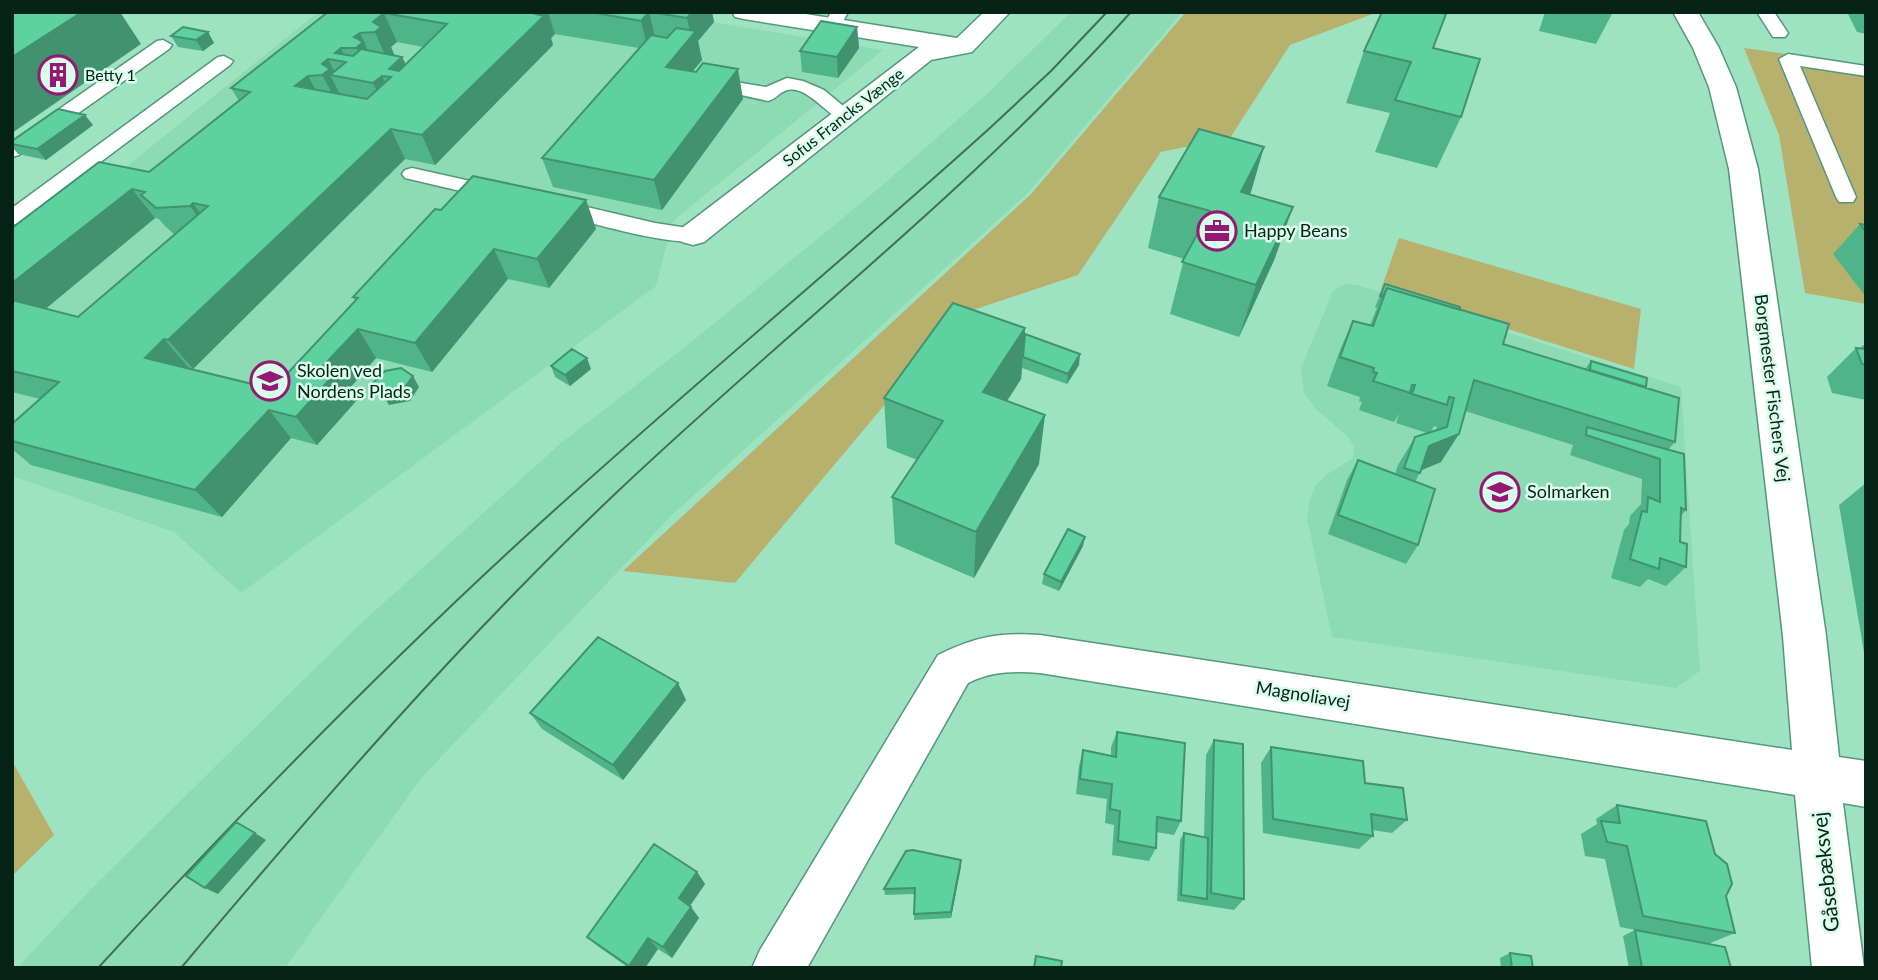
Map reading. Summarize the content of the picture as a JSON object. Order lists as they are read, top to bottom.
{
  "streets": {
    "street": [
      "Sofus Francks Vænge",
      "Borgmester Fischers Vej",
      "Magnoliavej",
      "Gåsebæksvej"
    ]
  },
  "crossings": [
    ["Borgmester Fischers Vej", "Magnoliavej"],
    ["Borgmester Fischers Vej", "Gåsebæksvej"],
    ["Magnoliavej", "Gåsebæksvej"]
  ],
  "places": {
    "building": ["Betty 1"],
    "office": ["Happy Beans"],
    "school or university": ["Skolen ved Nordens Plads", "Solmarken"]
  }
}
